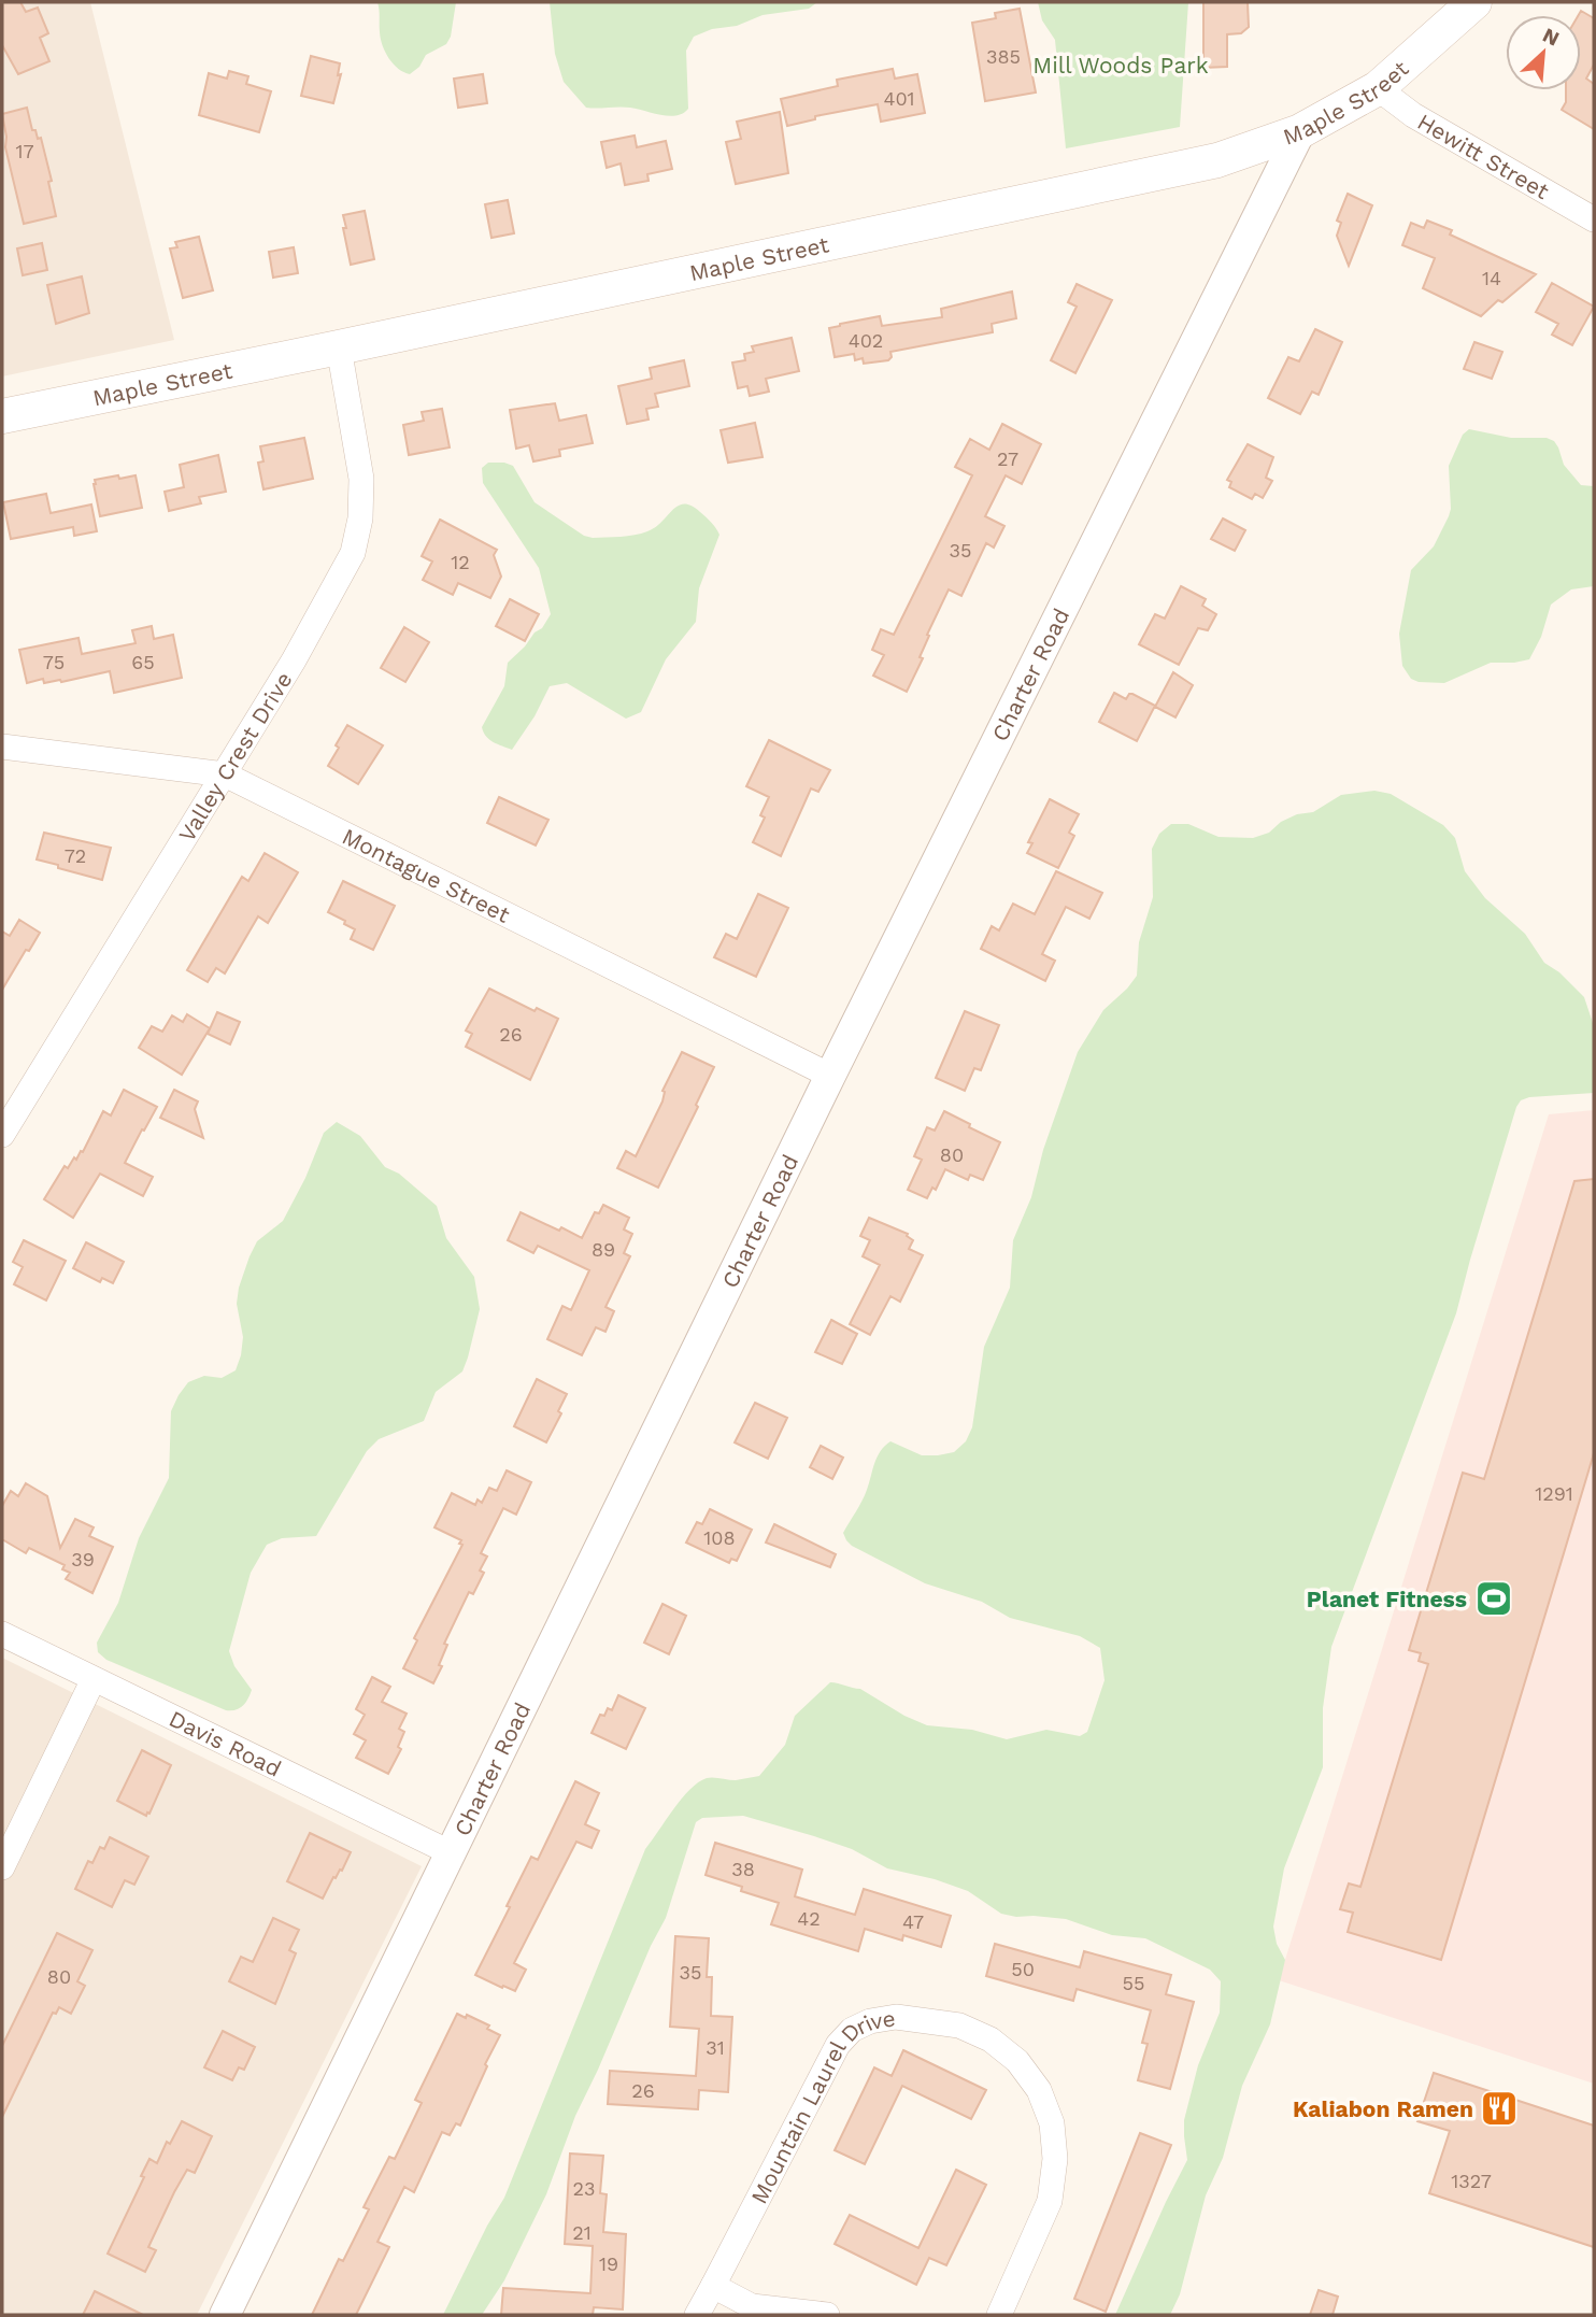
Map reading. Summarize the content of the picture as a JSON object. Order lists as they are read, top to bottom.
{
  "streets": {
    "main road": ["Maple Street"],
    "street": [
      "Hewitt Street",
      "Charter Road",
      "Valley Crest Drive",
      "Montague Street",
      "Davis Road",
      "Mountain Laurel Drive"
    ]
  },
  "crossings": [
    ["Maple Street", "Hewitt Street"],
    ["Maple Street", "Charter Road"],
    ["Maple Street", "Valley Crest Drive"],
    ["Charter Road", "Montague Street"],
    ["Charter Road", "Davis Road"],
    ["Valley Crest Drive", "Montague Street"]
  ],
  "parks": ["Mill Woods Park"],
  "places": {
    "sports": ["Planet Fitness"],
    "restaurant": ["Kaliabon Ramen"]
  },
  "house_numbers": [
    "385",
    "401",
    "17",
    "14",
    "402",
    "27",
    "35",
    "12",
    "75",
    "65",
    "72",
    "26",
    "80",
    "89",
    "1291",
    "108",
    "39",
    "38",
    "42",
    "47",
    "50",
    "35",
    "80",
    "55",
    "31",
    "26",
    "1327",
    "23",
    "21",
    "19"
  ],
  "north": "top right"
}
